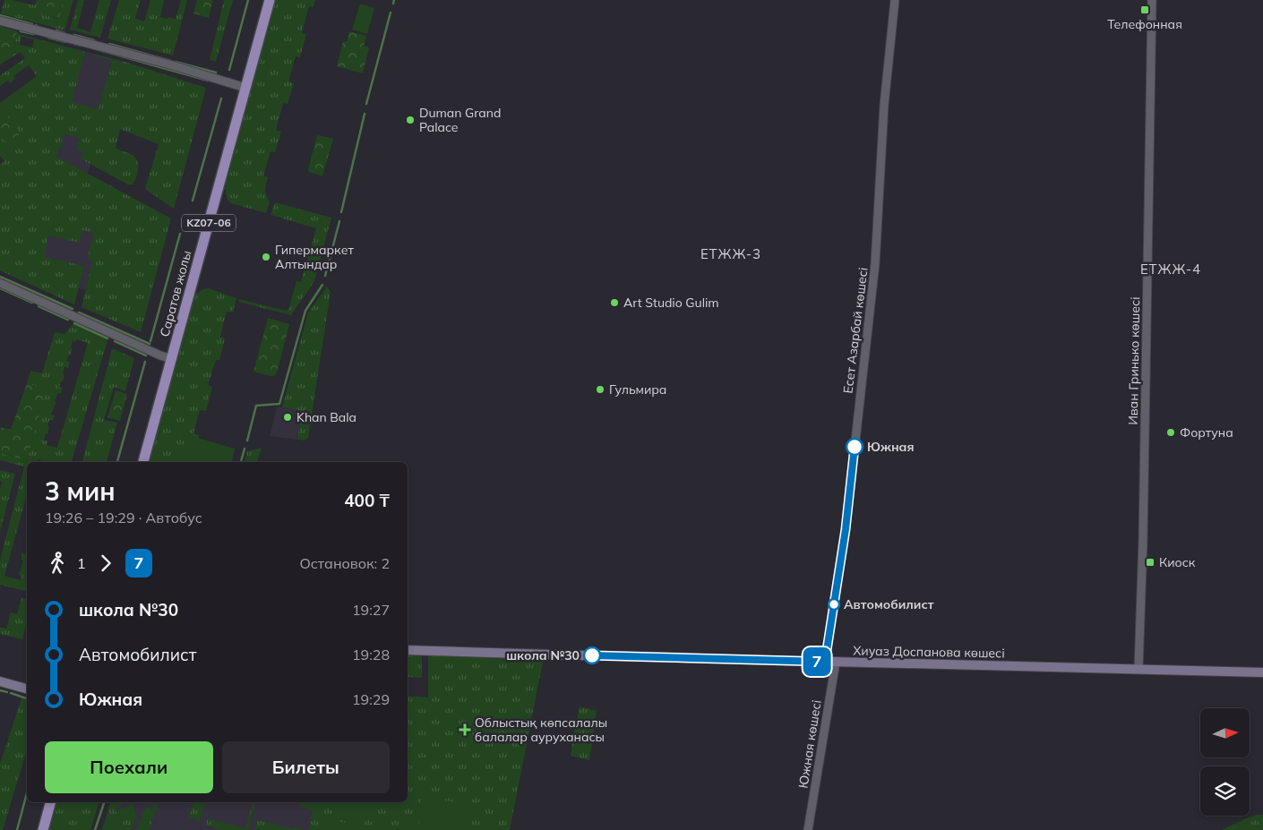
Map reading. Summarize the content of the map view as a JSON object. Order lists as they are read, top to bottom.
{
  "streets": {
    "main road": ["KZ07-06", "Саратов жолы", "Хиуаз Доспанова көшесі"],
    "street": ["Есет Азарбай көшесі", "Иван Гринько көшесі", "Южная көшесі"]
  },
  "crossings": [
    ["Есет Азарбай көшесі", "Хиуаз Доспанова көшесі"],
    ["Иван Гринько көшесі", "Хиуаз Доспанова көшесі"],
    ["Хиуаз Доспанова көшесі", "Южная көшесі"]
  ],
  "districts": ["ЕТЖЖ-3", "ЕТЖЖ-4"],
  "places": {
    "transit": ["Телефонная", "Киоск"],
    "other": [
      "Duman Grand Palace",
      "Гипермаркет Алтындар",
      "Art Studio Gulim",
      "Гульмира",
      "Khan Bala",
      "Фортуна",
      "Южная",
      "Автомобилист",
      "школа №30"
    ],
    "health": ["Облыстық көпсалалы балалар ауруханасы"]
  },
  "lines": ["bus line 7"],
  "north": "right",
  "page": {
    "on_map": "7",
    "heading": ["3 мин", "19:26 – 19:29 · Автобус", "400 ₸"],
    "legs": ["1", "7", "Остановок: 2"],
    "list": [
      {
        "name": "школа №30",
        "value": "19:27"
      },
      {
        "name": "Автомобилист",
        "value": "19:28"
      },
      {
        "name": "Южная",
        "value": "19:29"
      }
    ],
    "buttons": ["Поехали", "Билеты"]
  }
}
